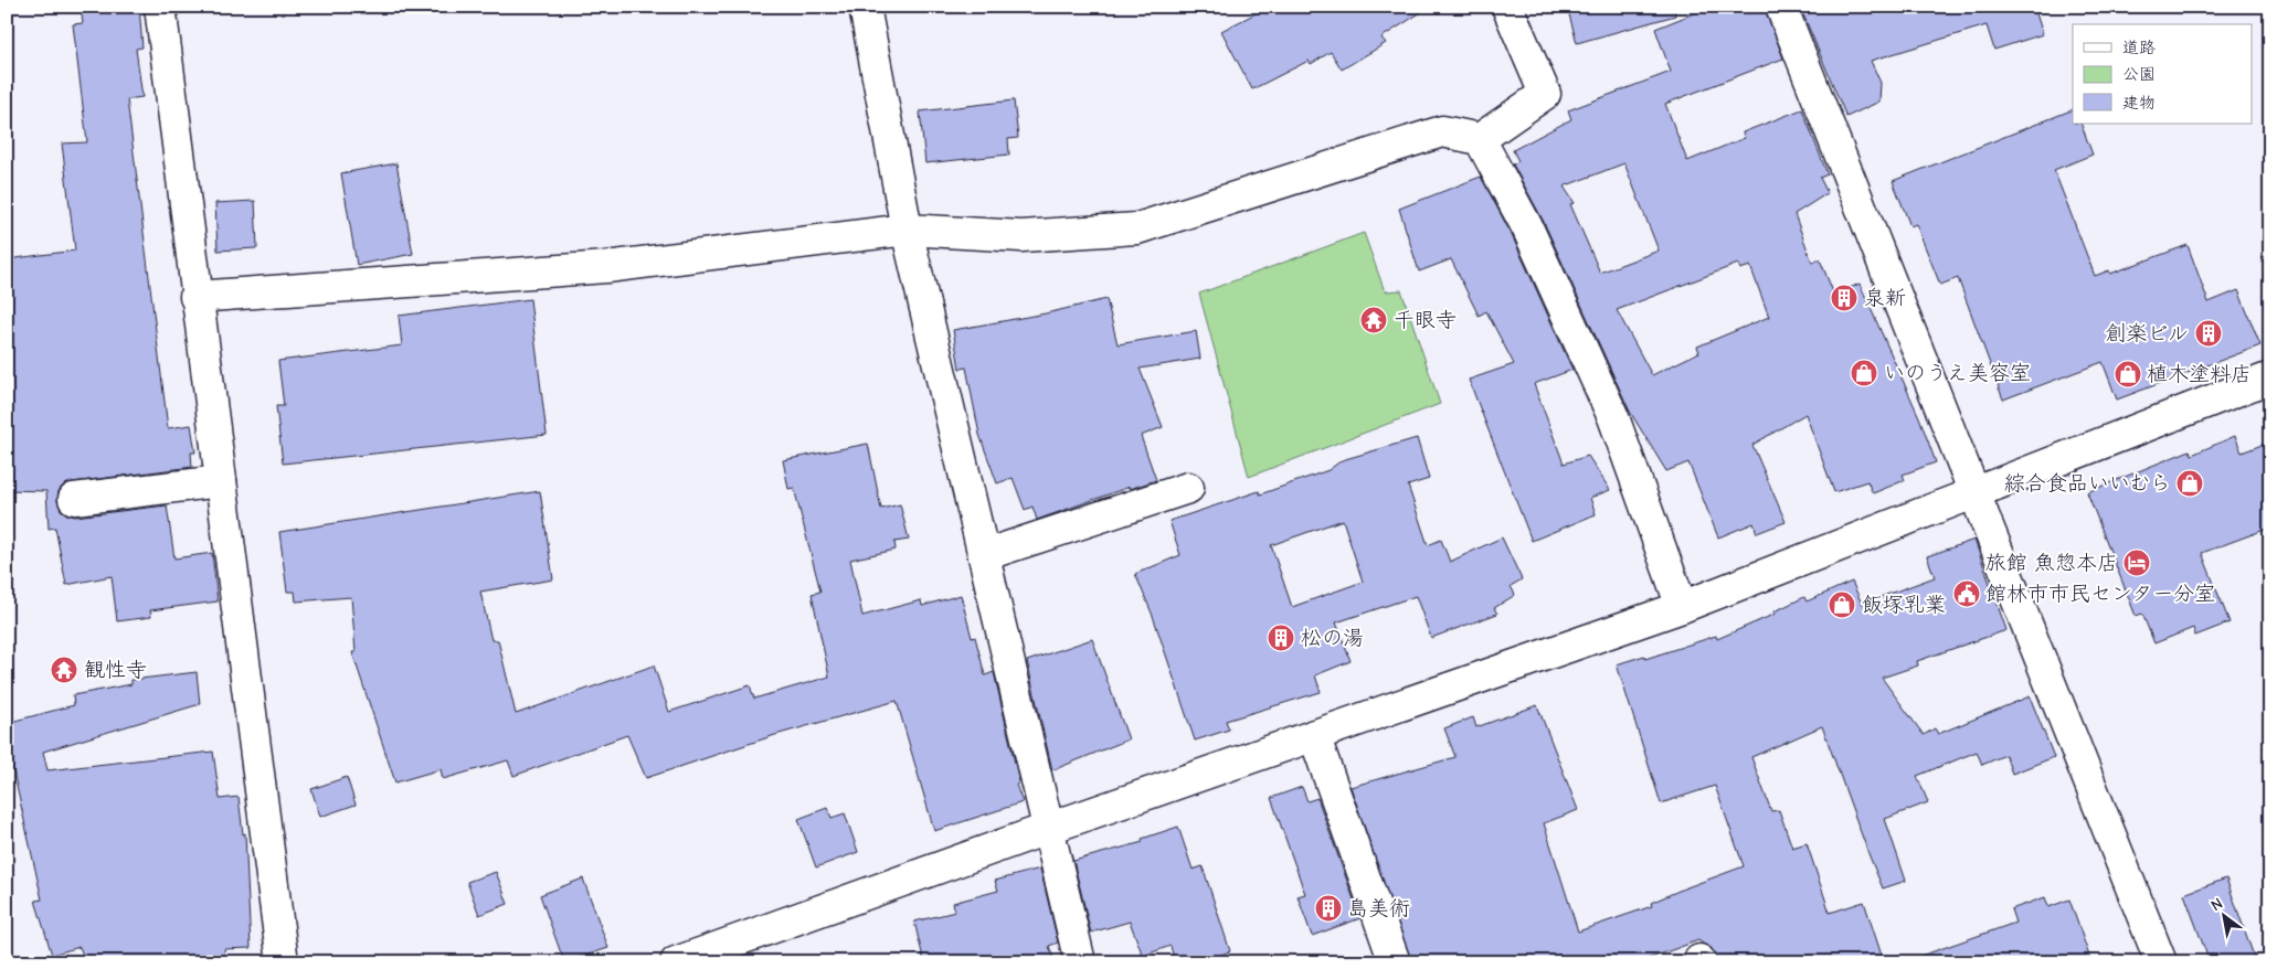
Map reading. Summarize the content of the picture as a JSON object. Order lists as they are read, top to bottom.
{
  "places": {
    "building": [
      "泉新",
      "創楽ビル",
      "松の湯",
      "島美術"
    ],
    "temple": ["千眼寺", "観性寺"],
    "shop": [
      "いのうえ美容室",
      "植木塗料店",
      "綜合食品いいむら",
      "飯塚乳業"
    ],
    "hotel": ["旅館 魚惣本店"],
    "public building": ["館林市市民センター分室"]
  },
  "legend": ["道路", "公園", "建物"],
  "north": "top left"
}
